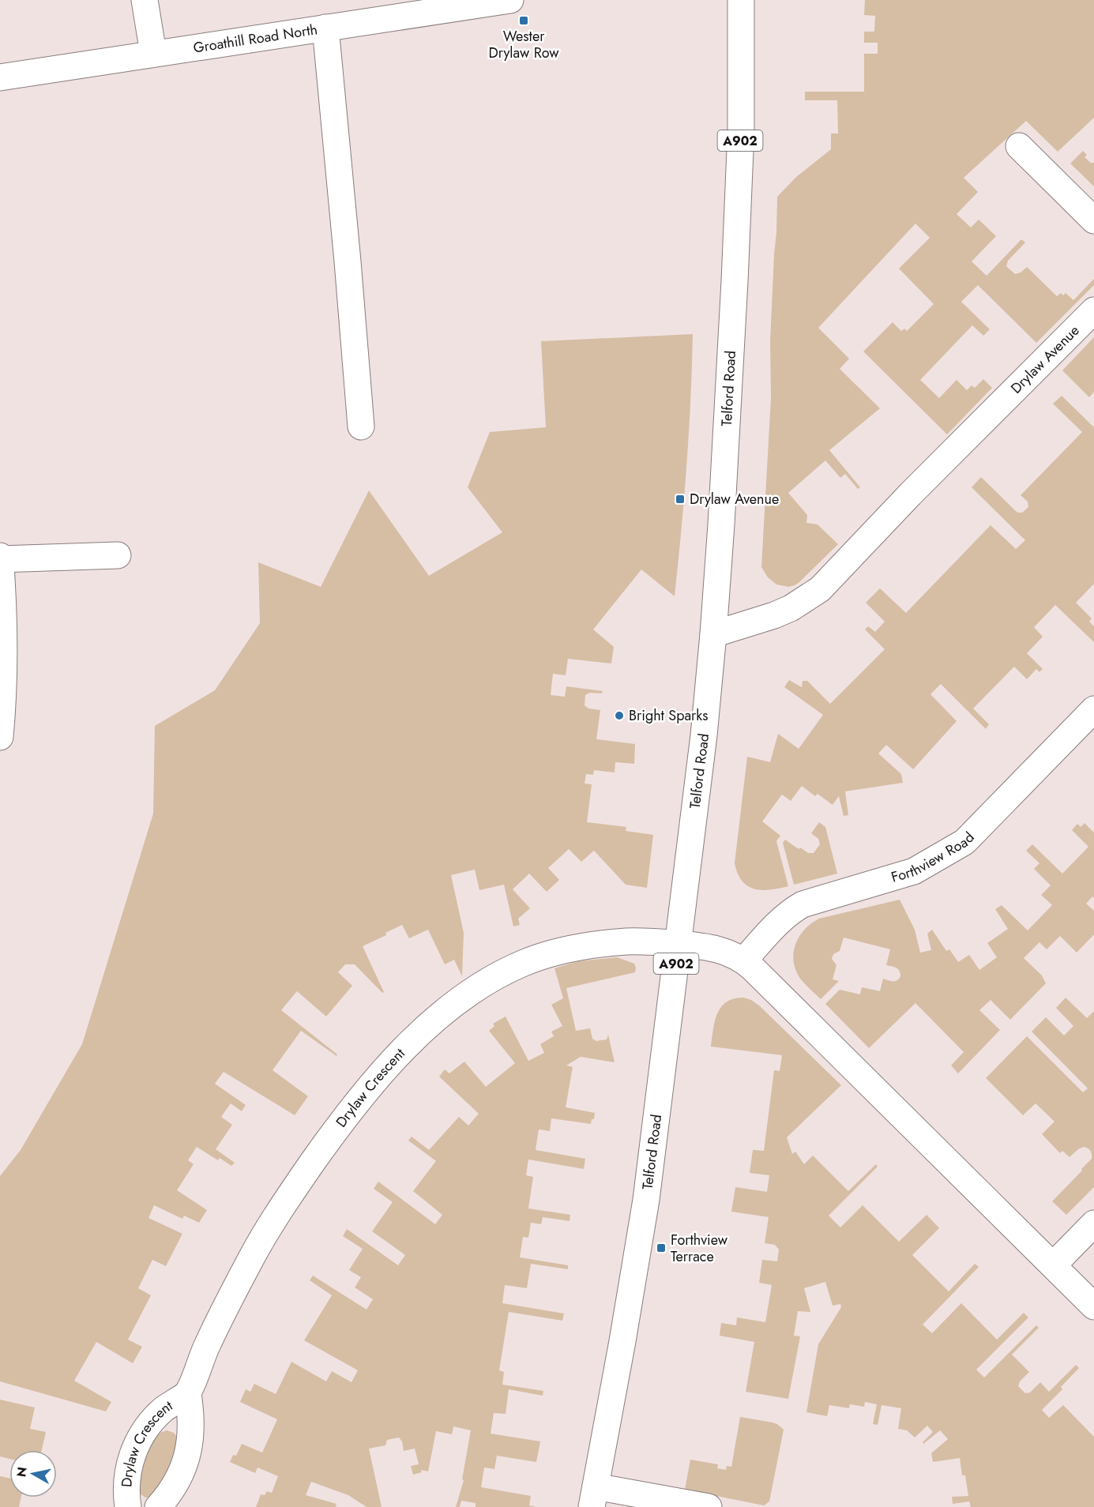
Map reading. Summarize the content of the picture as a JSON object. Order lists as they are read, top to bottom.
{
  "streets": {
    "street": [
      "Groathill Road North",
      "A902",
      "Drylaw Avenue",
      "Telford Road",
      "Forthview Road",
      "Drylaw Crescent"
    ]
  },
  "crossings": [
    ["Drylaw Avenue", "Telford Road"],
    ["Telford Road", "Drylaw Crescent"]
  ],
  "places": {
    "transit": ["Wester Drylaw Row", "Drylaw Avenue", "Forthview Terrace"],
    "other": ["Bright Sparks"]
  },
  "north": "left"
}
